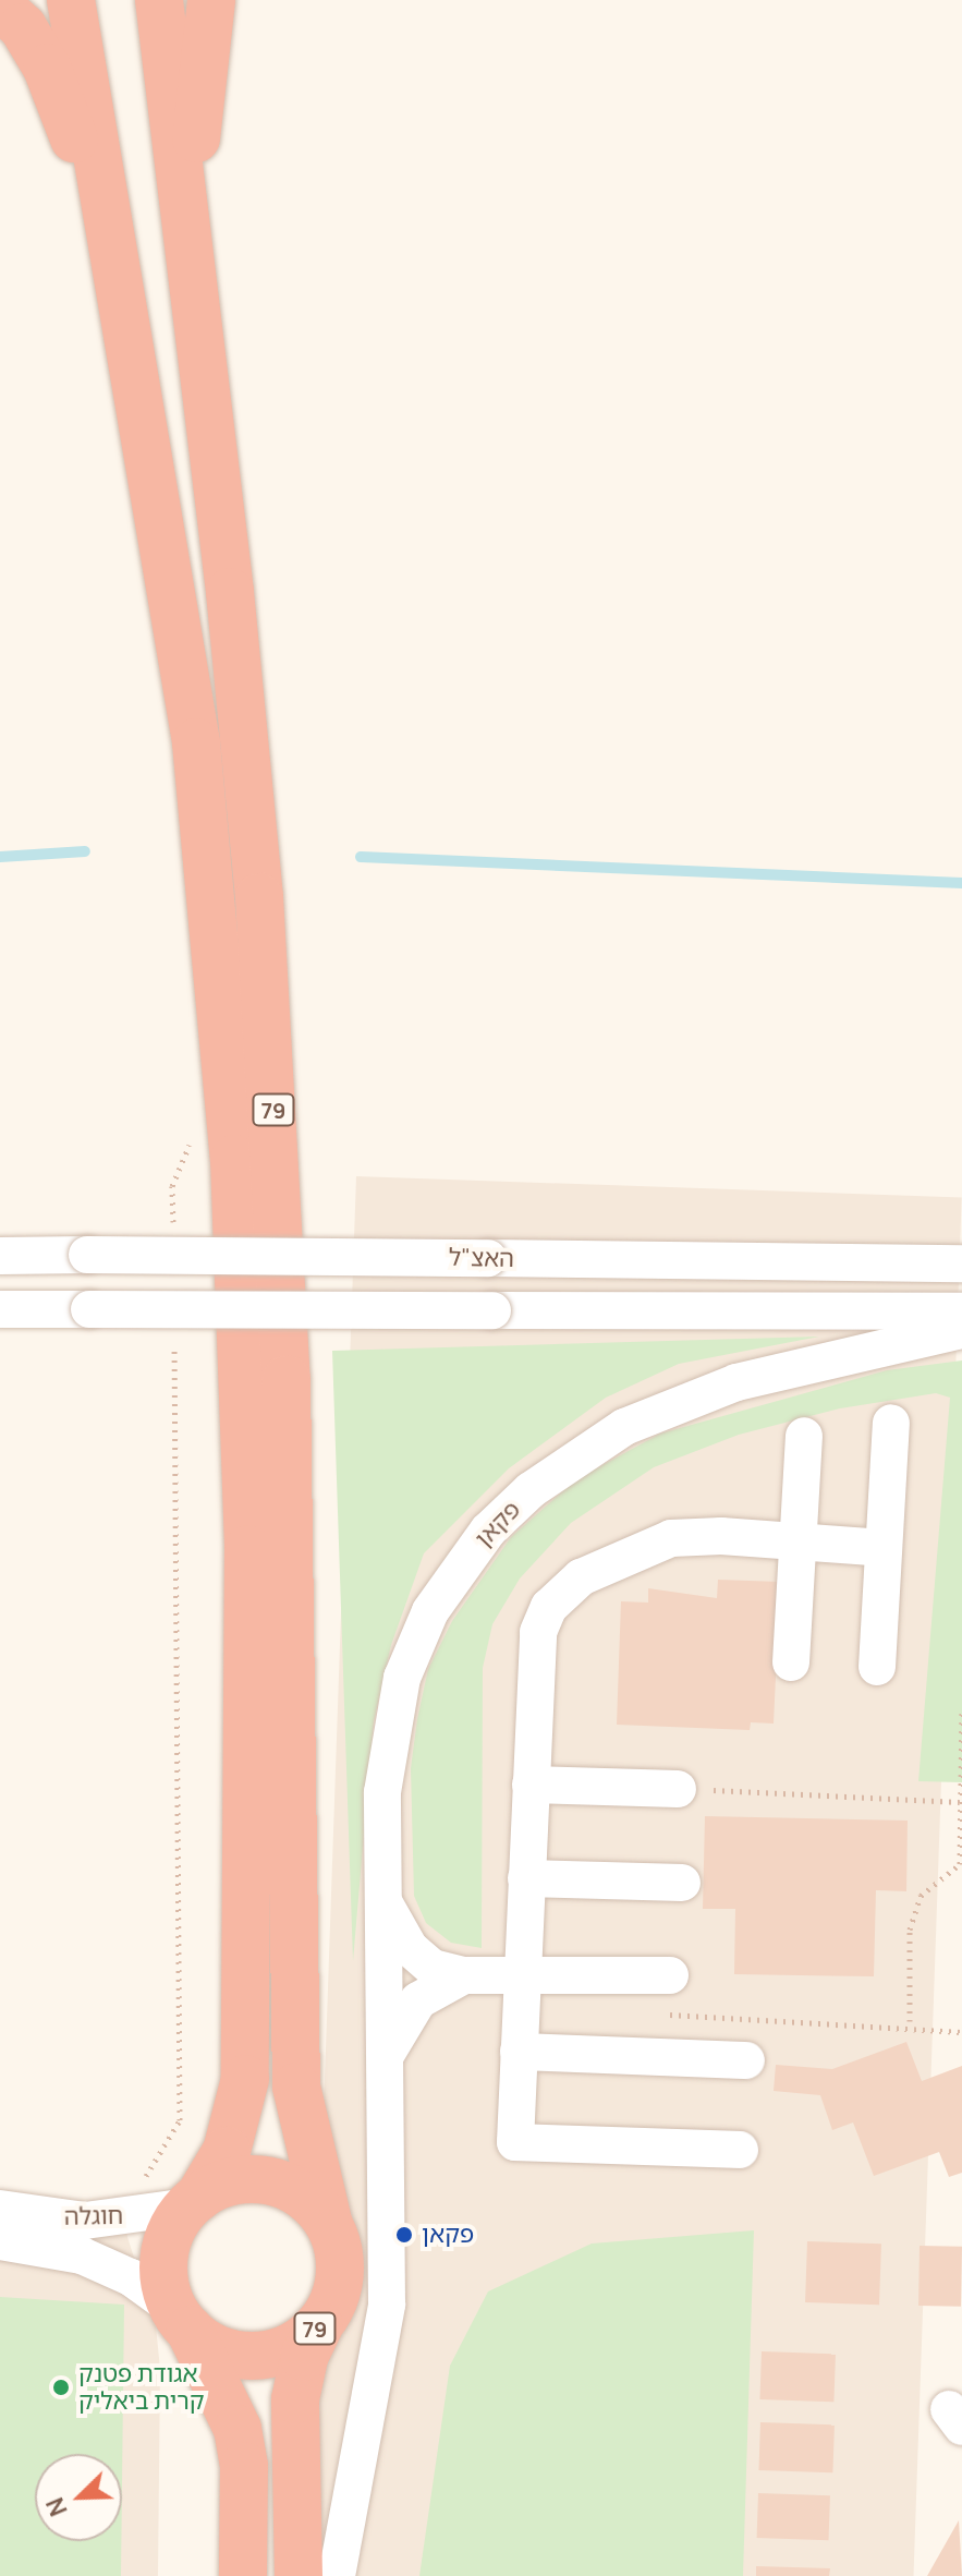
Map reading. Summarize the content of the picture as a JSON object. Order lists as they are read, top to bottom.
{
  "streets": {
    "highway": ["79"],
    "street": ["האצ\"ל", "פקאן", "חוגלה"]
  },
  "crossings": [
    ["79", "חוגלה"]
  ],
  "places": ["פקאן", "אגודת פטנק קרית ביאליק"],
  "north": "bottom left"
}
